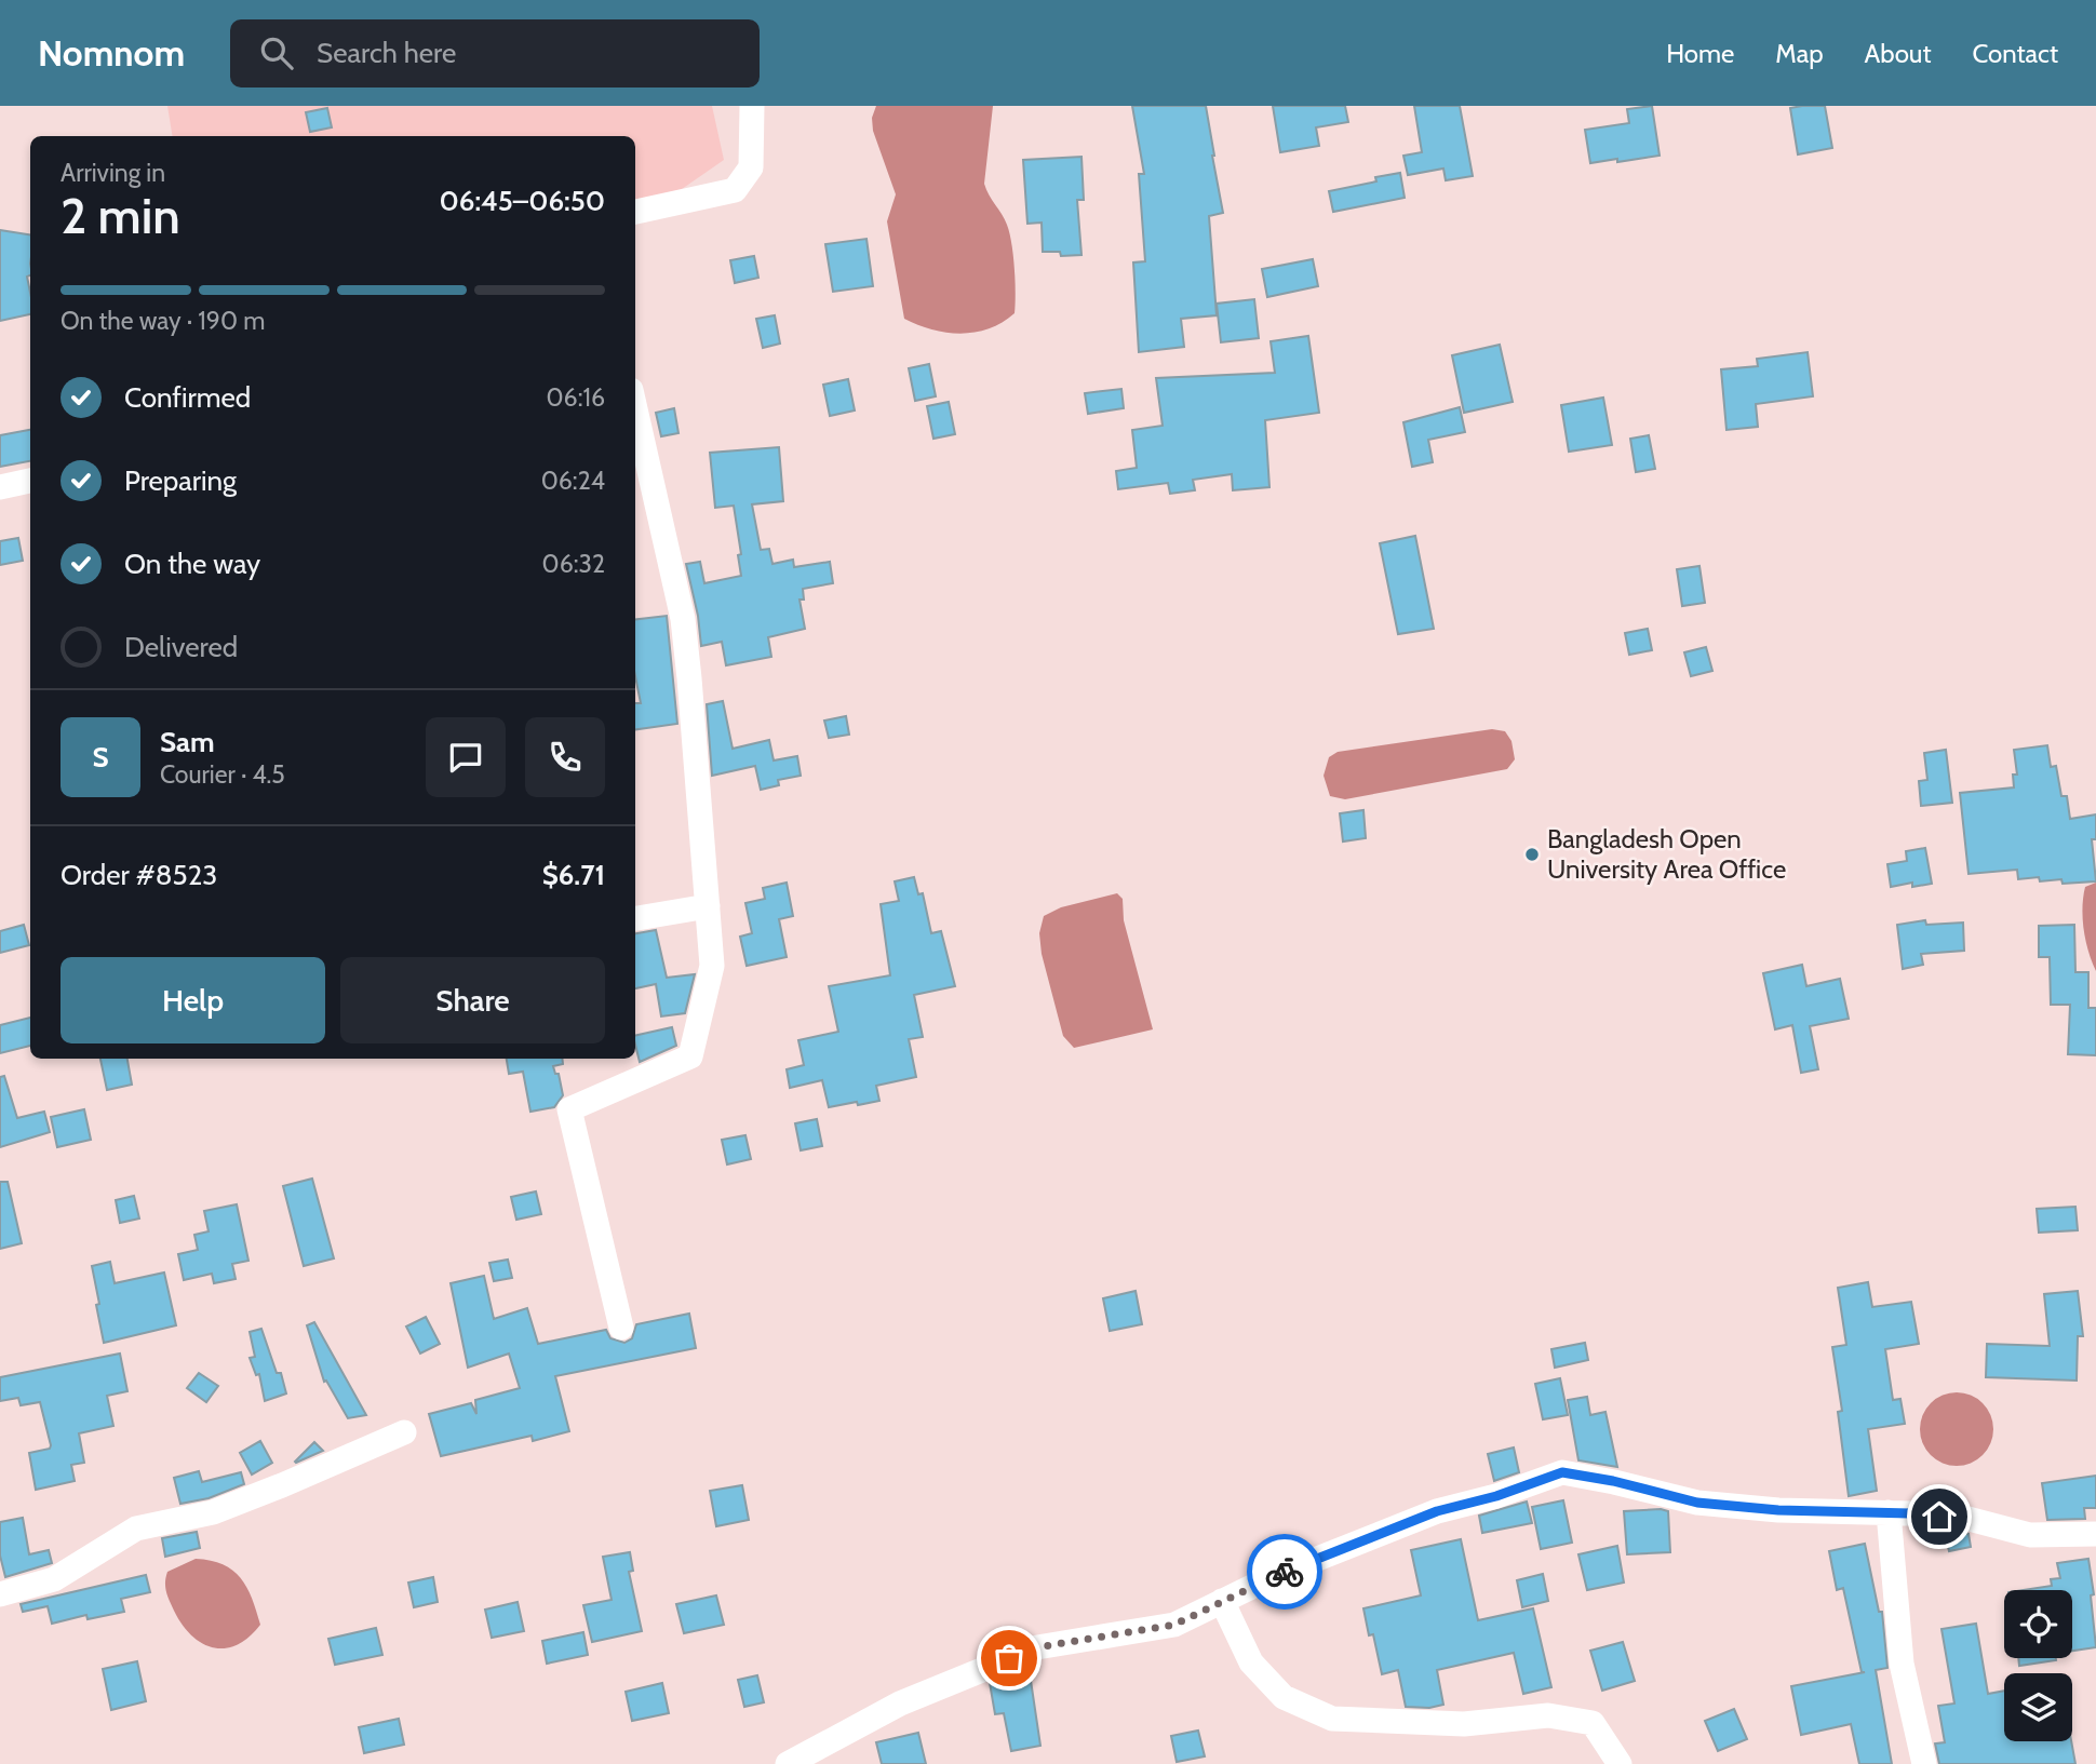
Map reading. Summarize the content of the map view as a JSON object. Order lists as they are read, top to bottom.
{
  "places": ["Bangladesh Open University Area Office"],
  "page": {
    "header": "Nomnom",
    "search": "Search here",
    "nav": [
      "Home",
      "Map",
      "About",
      "Contact"
    ],
    "heading": ["2 min", "Arriving in", "06:45–06:50"],
    "panel": [
      "Sam",
      "Courier · 4.5",
      "Order #8523",
      "$6.71"
    ],
    "bar": "On the way · 190 m",
    "list": [
      ["Confirmed", "06:16"],
      ["Preparing", "06:24"],
      ["On the way", "06:32"],
      "Delivered"
    ],
    "round": "S",
    "buttons": ["Help", "Share"]
  }
}
